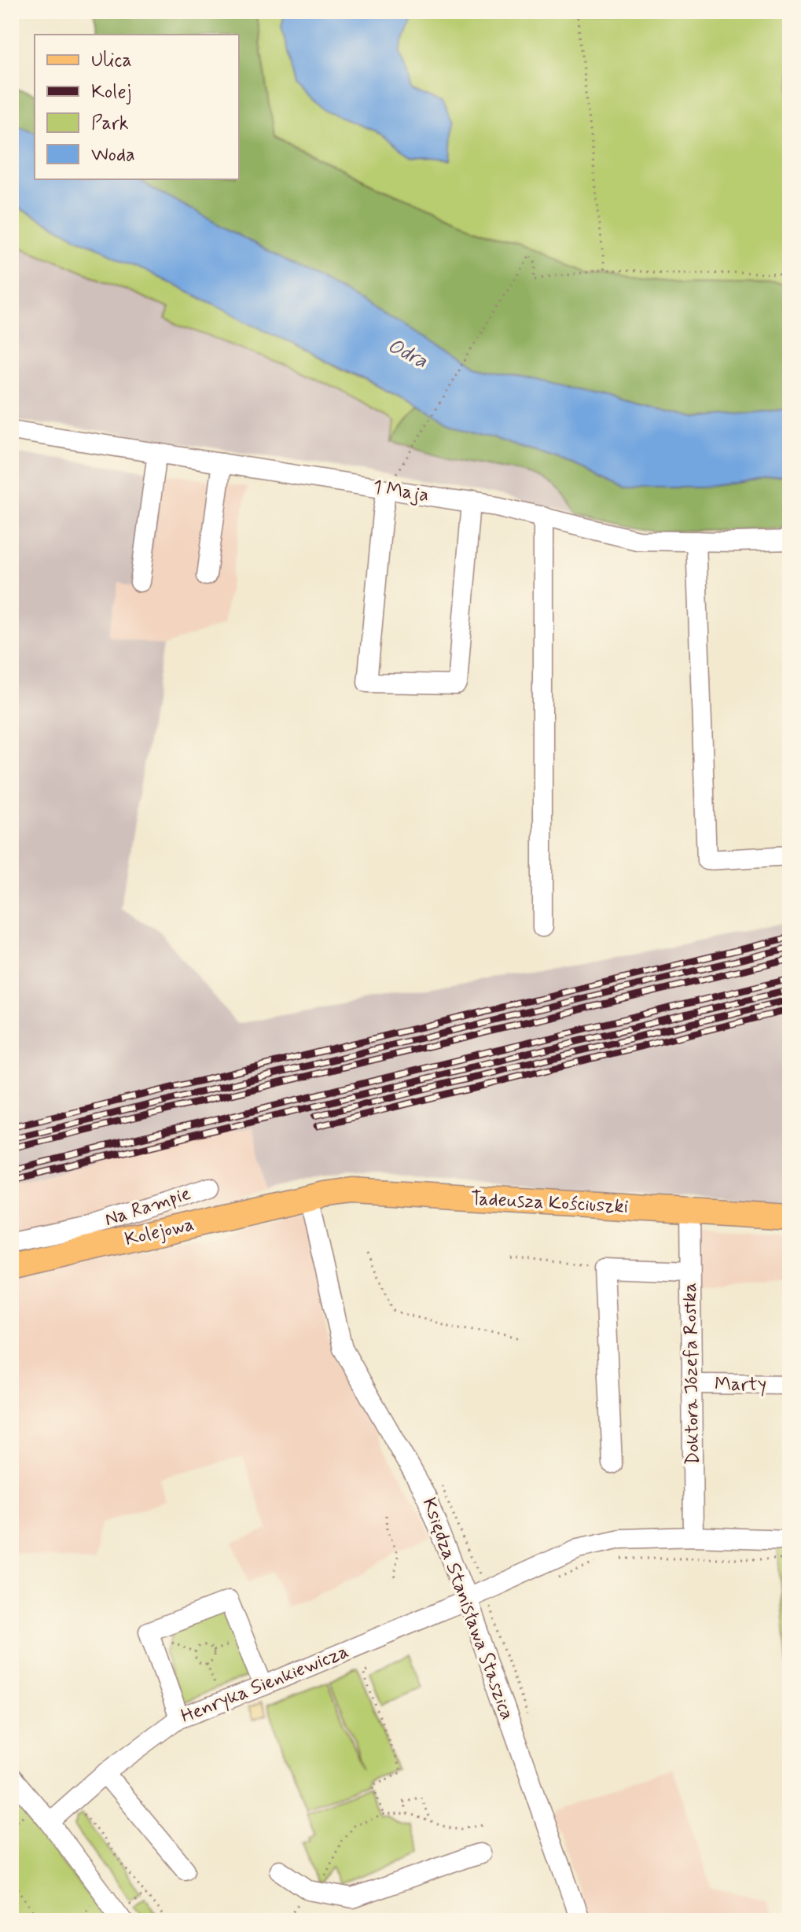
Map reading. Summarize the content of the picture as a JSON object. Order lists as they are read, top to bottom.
{
  "streets": {
    "main road": ["Tadeusza Kościuszki", "Kolejowa"],
    "street": [
      "1 Maja",
      "Na Rampie",
      "Doktora Józefa Rostka",
      "Marty",
      "Księdza Stanisława Staszica",
      "Henryka Sienkiewicza"
    ]
  },
  "crossings": [
    ["Tadeusza Kościuszki", "Kolejowa"],
    ["Tadeusza Kościuszki", "Doktora Józefa Rostka"],
    ["Tadeusza Kościuszki", "Księdza Stanisława Staszica"],
    ["Na Rampie", "Kolejowa"],
    ["Kolejowa", "Księdza Stanisława Staszica"],
    ["Doktora Józefa Rostka", "Marty"],
    ["Doktora Józefa Rostka", "Henryka Sienkiewicza"],
    ["Księdza Stanisława Staszica", "Henryka Sienkiewicza"]
  ],
  "water": ["Odra"],
  "legend": [
    "Ulica",
    "Kolej",
    "Park",
    "Woda"
  ]
}
